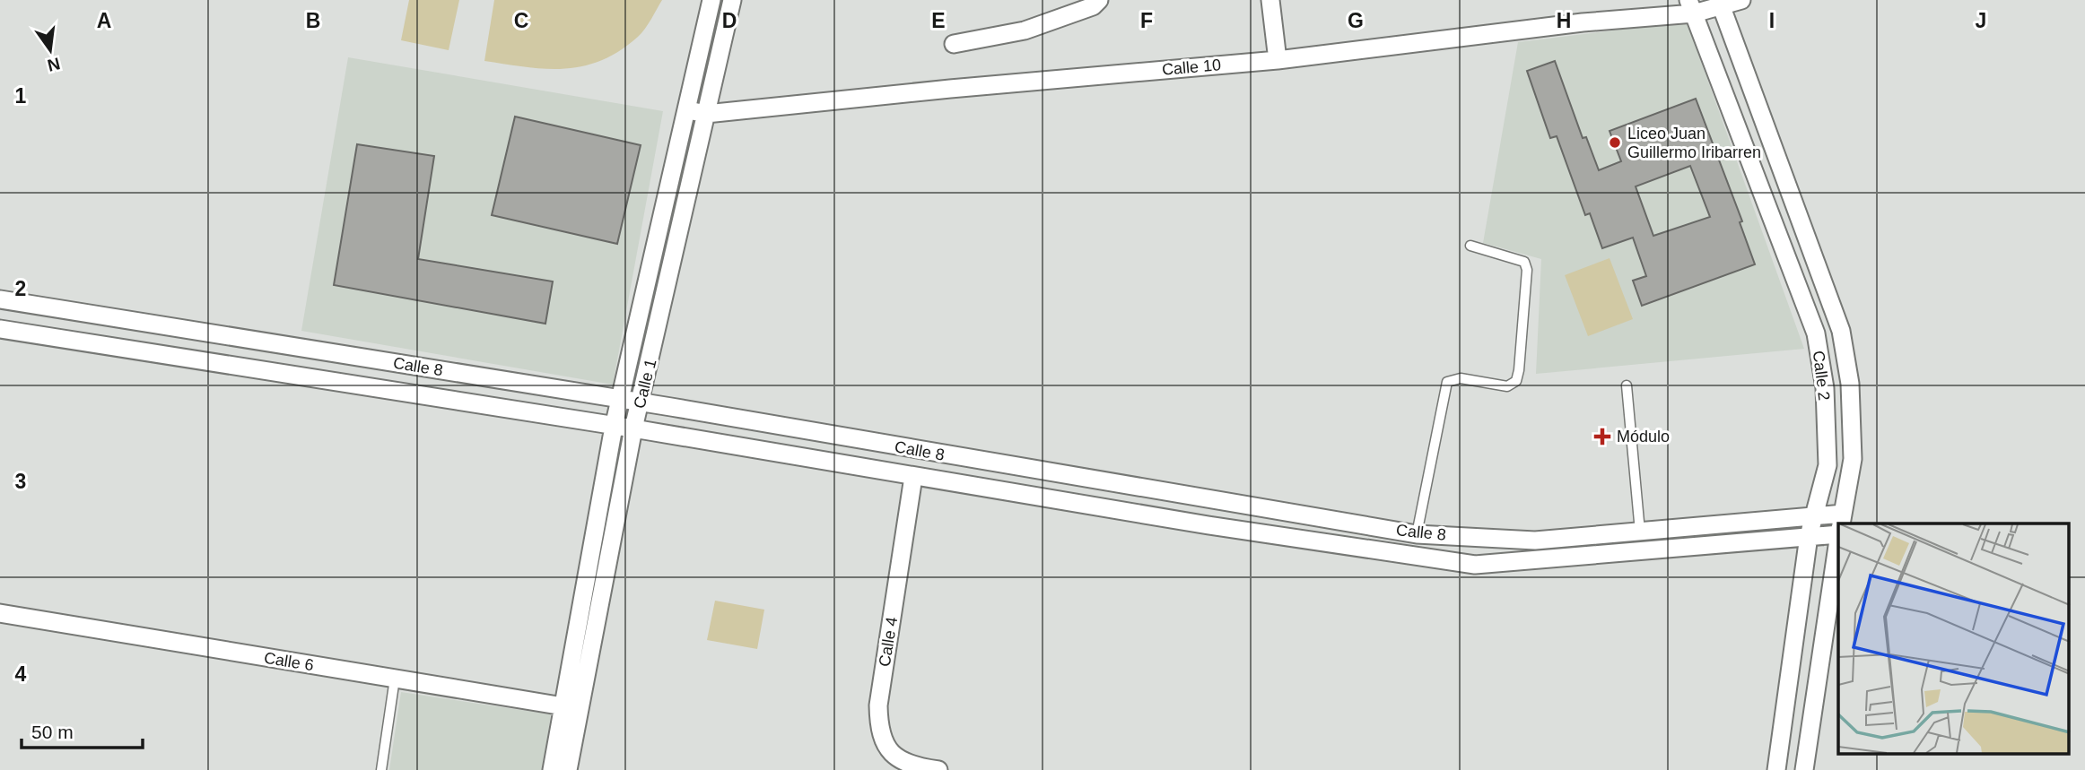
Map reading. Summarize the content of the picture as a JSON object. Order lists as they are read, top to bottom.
{
  "streets": {
    "street": [
      "Calle 10",
      "Calle 8",
      "Calle 2",
      "Calle 1",
      "Calle 4",
      "Calle 6"
    ]
  },
  "crossings": [
    ["Calle 10", "Calle 2"],
    ["Calle 10", "Calle 1"],
    ["Calle 8", "Calle 2"],
    ["Calle 8", "Calle 1"],
    ["Calle 8", "Calle 4"],
    ["Calle 1", "Calle 6"]
  ],
  "places": {
    "other": ["Liceo Juan Guillermo Iribarren"],
    "health": ["Módulo"]
  },
  "scale_bar": "50 m",
  "north": "bottom",
  "grid": {
    "columns": [
      "A",
      "B",
      "C",
      "D",
      "E",
      "F",
      "G",
      "H",
      "I",
      "J"
    ],
    "rows": [
      "1",
      "2",
      "3",
      "4"
    ]
  }
}
